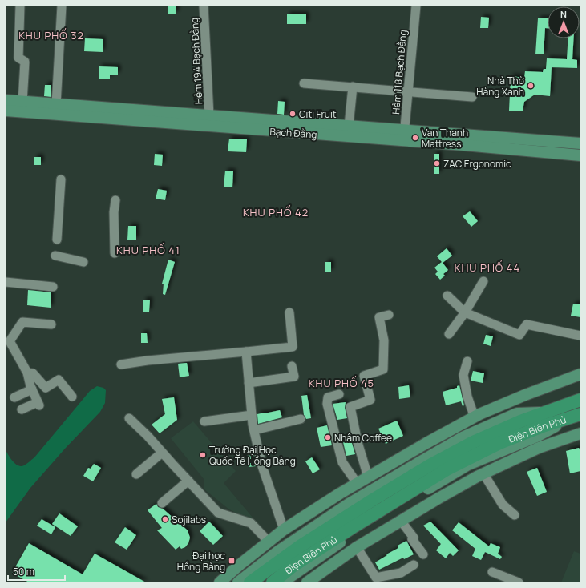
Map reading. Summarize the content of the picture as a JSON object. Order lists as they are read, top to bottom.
{
  "streets": {
    "highway": ["Điện Biên Phủ"],
    "main road": ["Bạch Đằng"],
    "street": ["Hẻm 194 Bạch Đằng", "Hẻm 118 Bạch Đằng"]
  },
  "crossings": [
    ["Hẻm 194 Bạch Đằng", "Bạch Đằng"],
    ["Hẻm 118 Bạch Đằng", "Bạch Đằng"]
  ],
  "districts": [
    "KHU PHỐ 32",
    "KHU PHỐ 42",
    "KHU PHỐ 41",
    "KHU PHỐ 44",
    "KHU PHỐ 45"
  ],
  "places": {
    "other": [
      "Nhà Thờ Hàng Xanh",
      "Citi Fruit",
      "Van Thanh Mattress",
      "ZAC Ergonomic",
      "Nhâm Coffee",
      "Trường Đại Học Quốc Tế Hồng Bàng",
      "Sojilabs"
    ],
    "transit": ["Đại học Hồng Bàng"]
  },
  "scale_bar": "50 m",
  "north": "top"
}
